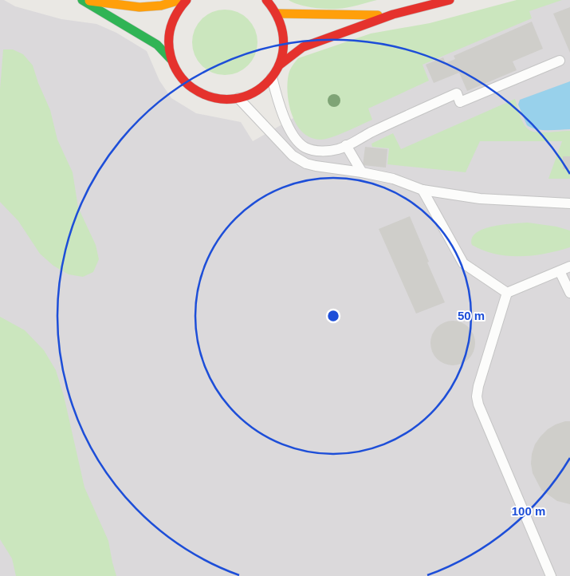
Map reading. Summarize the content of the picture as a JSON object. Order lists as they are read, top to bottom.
{
  "rings": ["50 m", "100 m"]
}
